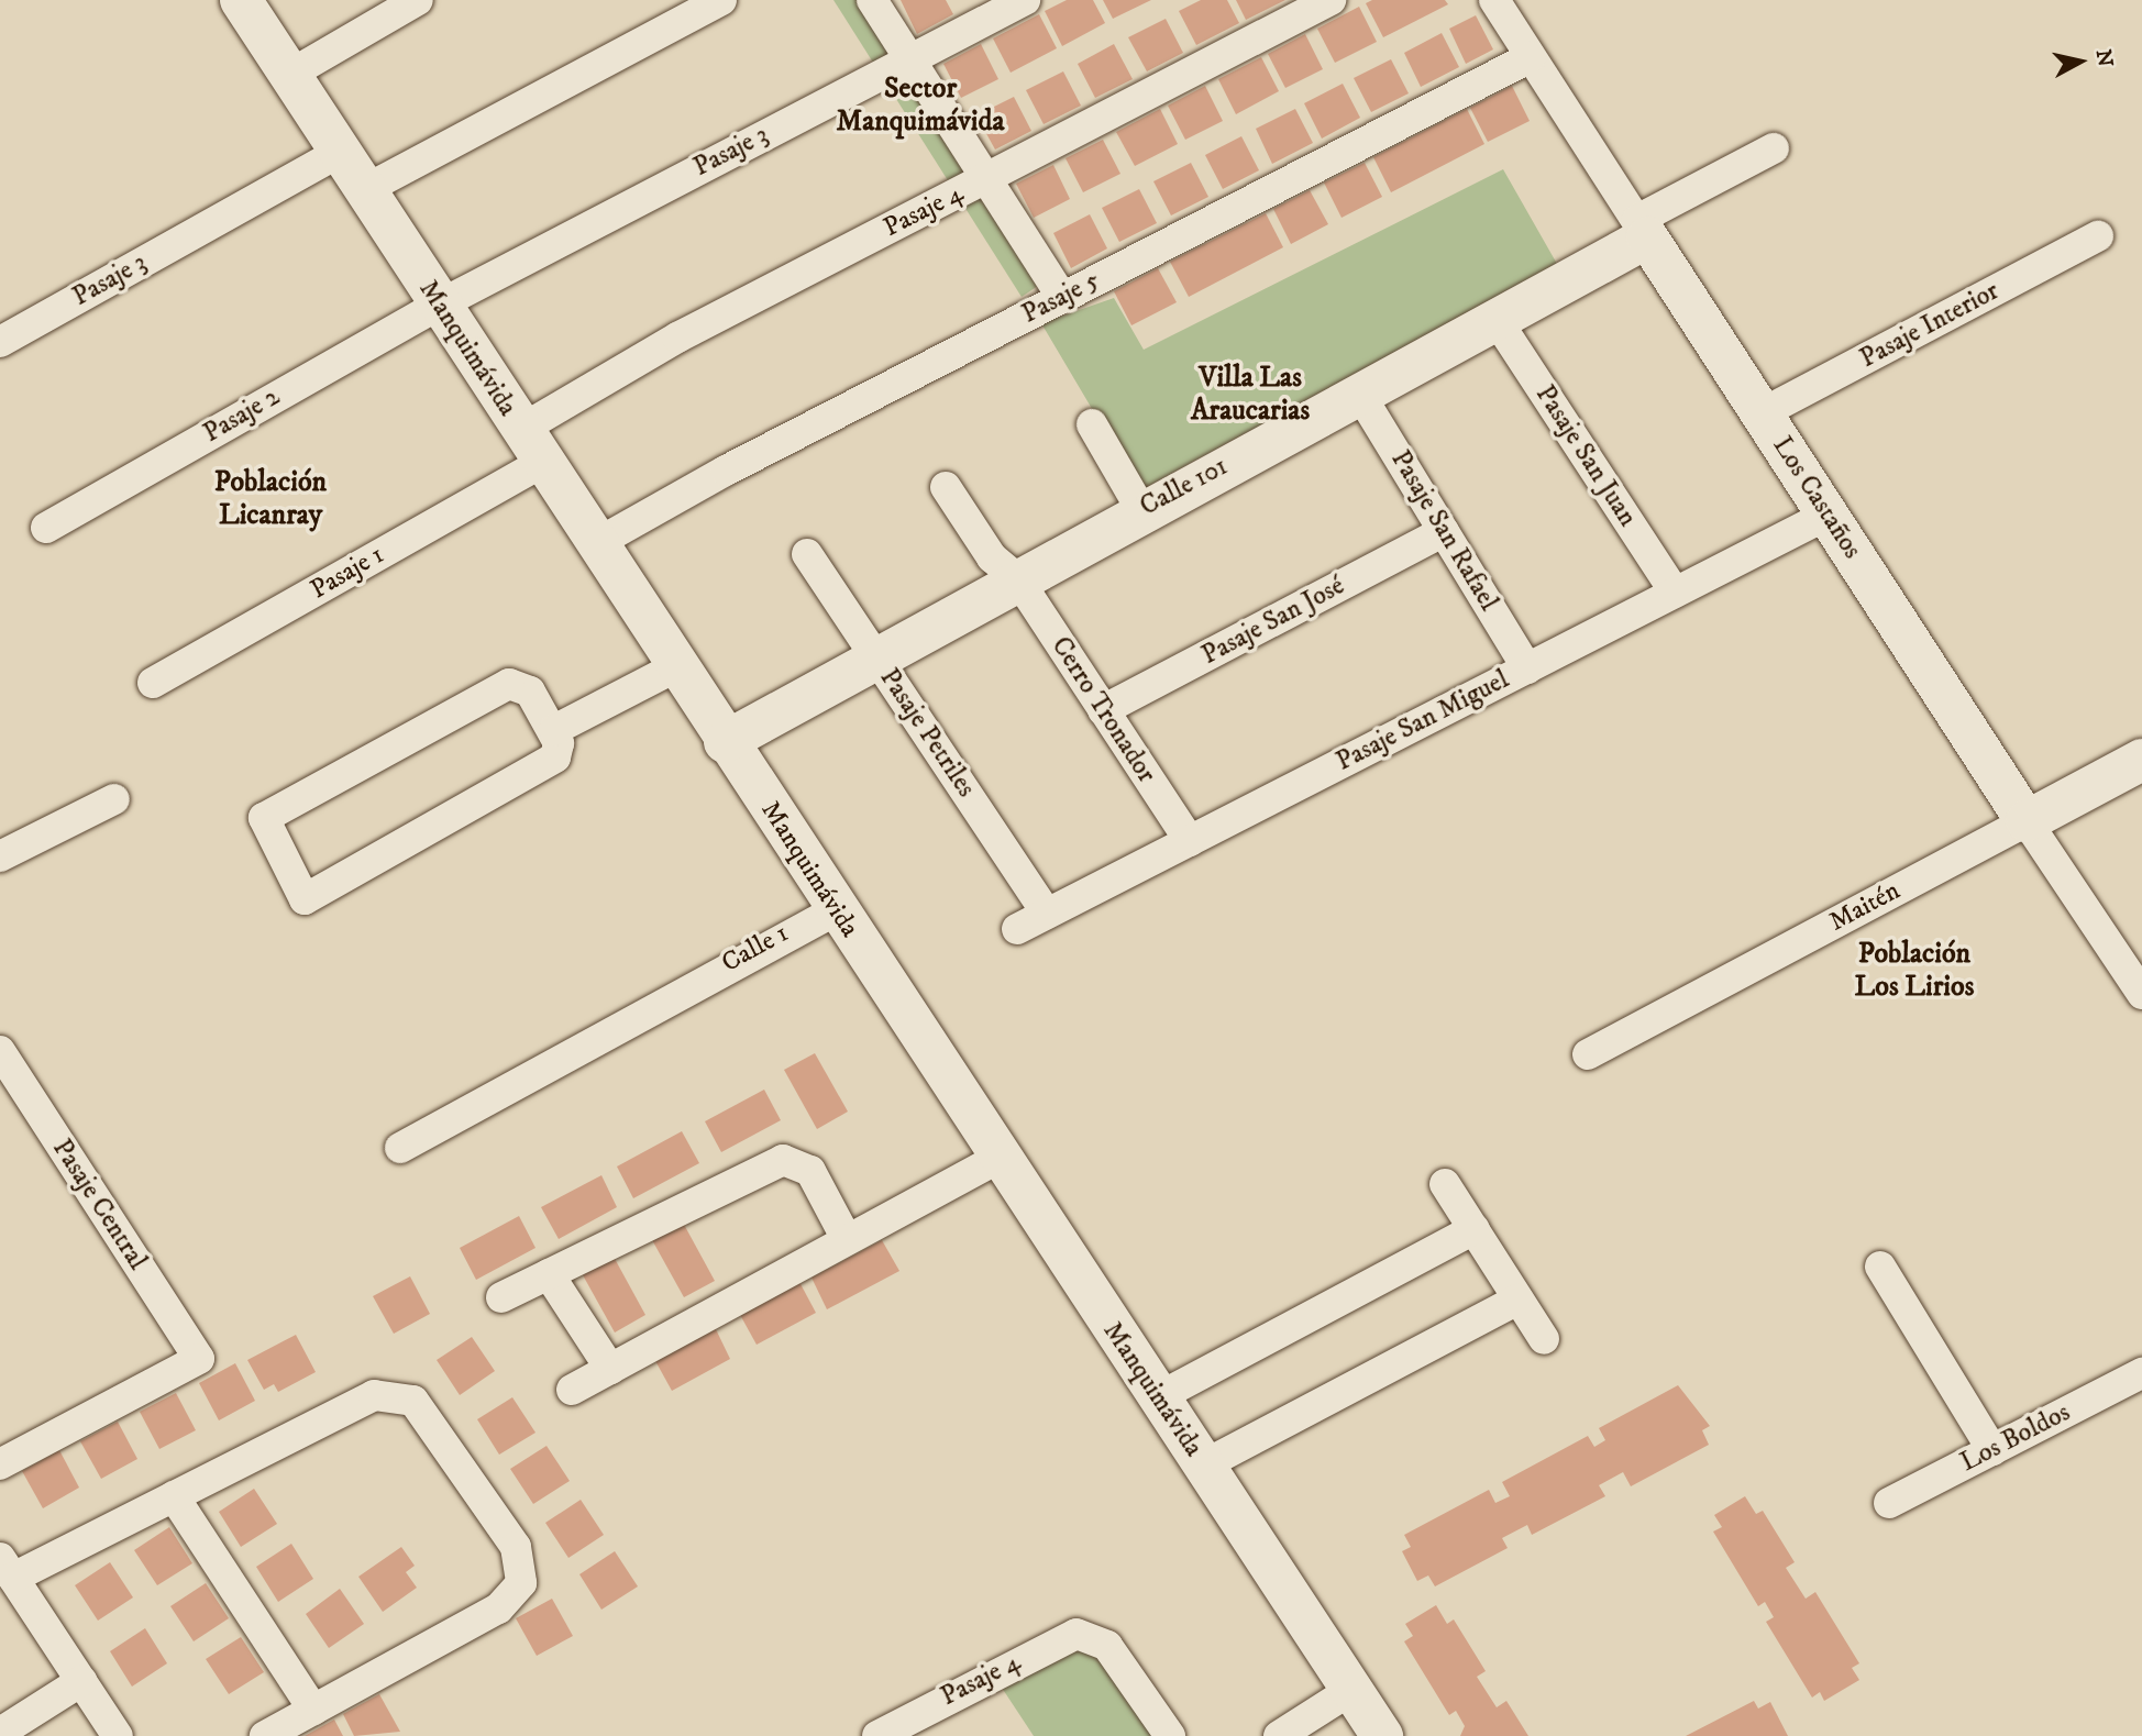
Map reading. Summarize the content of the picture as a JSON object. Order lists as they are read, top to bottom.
{
  "streets": {
    "street": [
      "Pasaje 3",
      "Pasaje 4",
      "Pasaje 5",
      "Pasaje Interior",
      "Manquimávida",
      "Pasaje 2",
      "Pasaje San Juan",
      "Calle 101",
      "Los Castaños",
      "Pasaje San Rafael",
      "Pasaje 1",
      "Pasaje San José",
      "Cerro Tronador",
      "Pasaje San Miguel",
      "Pasaje Petriles",
      "Maitén",
      "Calle 1",
      "Pasaje Central",
      "Los Boldos"
    ]
  },
  "crossings": [
    ["Pasaje 3", "Manquimávida"],
    ["Pasaje 3", "Pasaje 2"],
    ["Pasaje 4", "Manquimávida"],
    ["Pasaje 4", "Pasaje 1"],
    ["Pasaje 5", "Manquimávida"],
    ["Pasaje 5", "Los Castaños"],
    ["Pasaje Interior", "Los Castaños"],
    ["Manquimávida", "Pasaje 2"],
    ["Manquimávida", "Calle 101"],
    ["Manquimávida", "Pasaje 1"],
    ["Manquimávida", "Calle 1"],
    ["Pasaje San Juan", "Calle 101"],
    ["Pasaje San Juan", "Pasaje San Miguel"],
    ["Calle 101", "Los Castaños"],
    ["Calle 101", "Pasaje San Rafael"],
    ["Calle 101", "Cerro Tronador"],
    ["Calle 101", "Pasaje Petriles"],
    ["Los Castaños", "Pasaje San Miguel"],
    ["Los Castaños", "Maitén"],
    ["Pasaje San Rafael", "Pasaje San José"],
    ["Pasaje San Rafael", "Pasaje San Miguel"],
    ["Pasaje San José", "Cerro Tronador"],
    ["Cerro Tronador", "Pasaje San Miguel"],
    ["Pasaje San Miguel", "Pasaje Petriles"]
  ],
  "districts": [
    "Sector Manquimávida",
    "Villa Las Araucarias",
    "Población Licanray",
    "Población Los Lirios"
  ],
  "north": "right"
}
